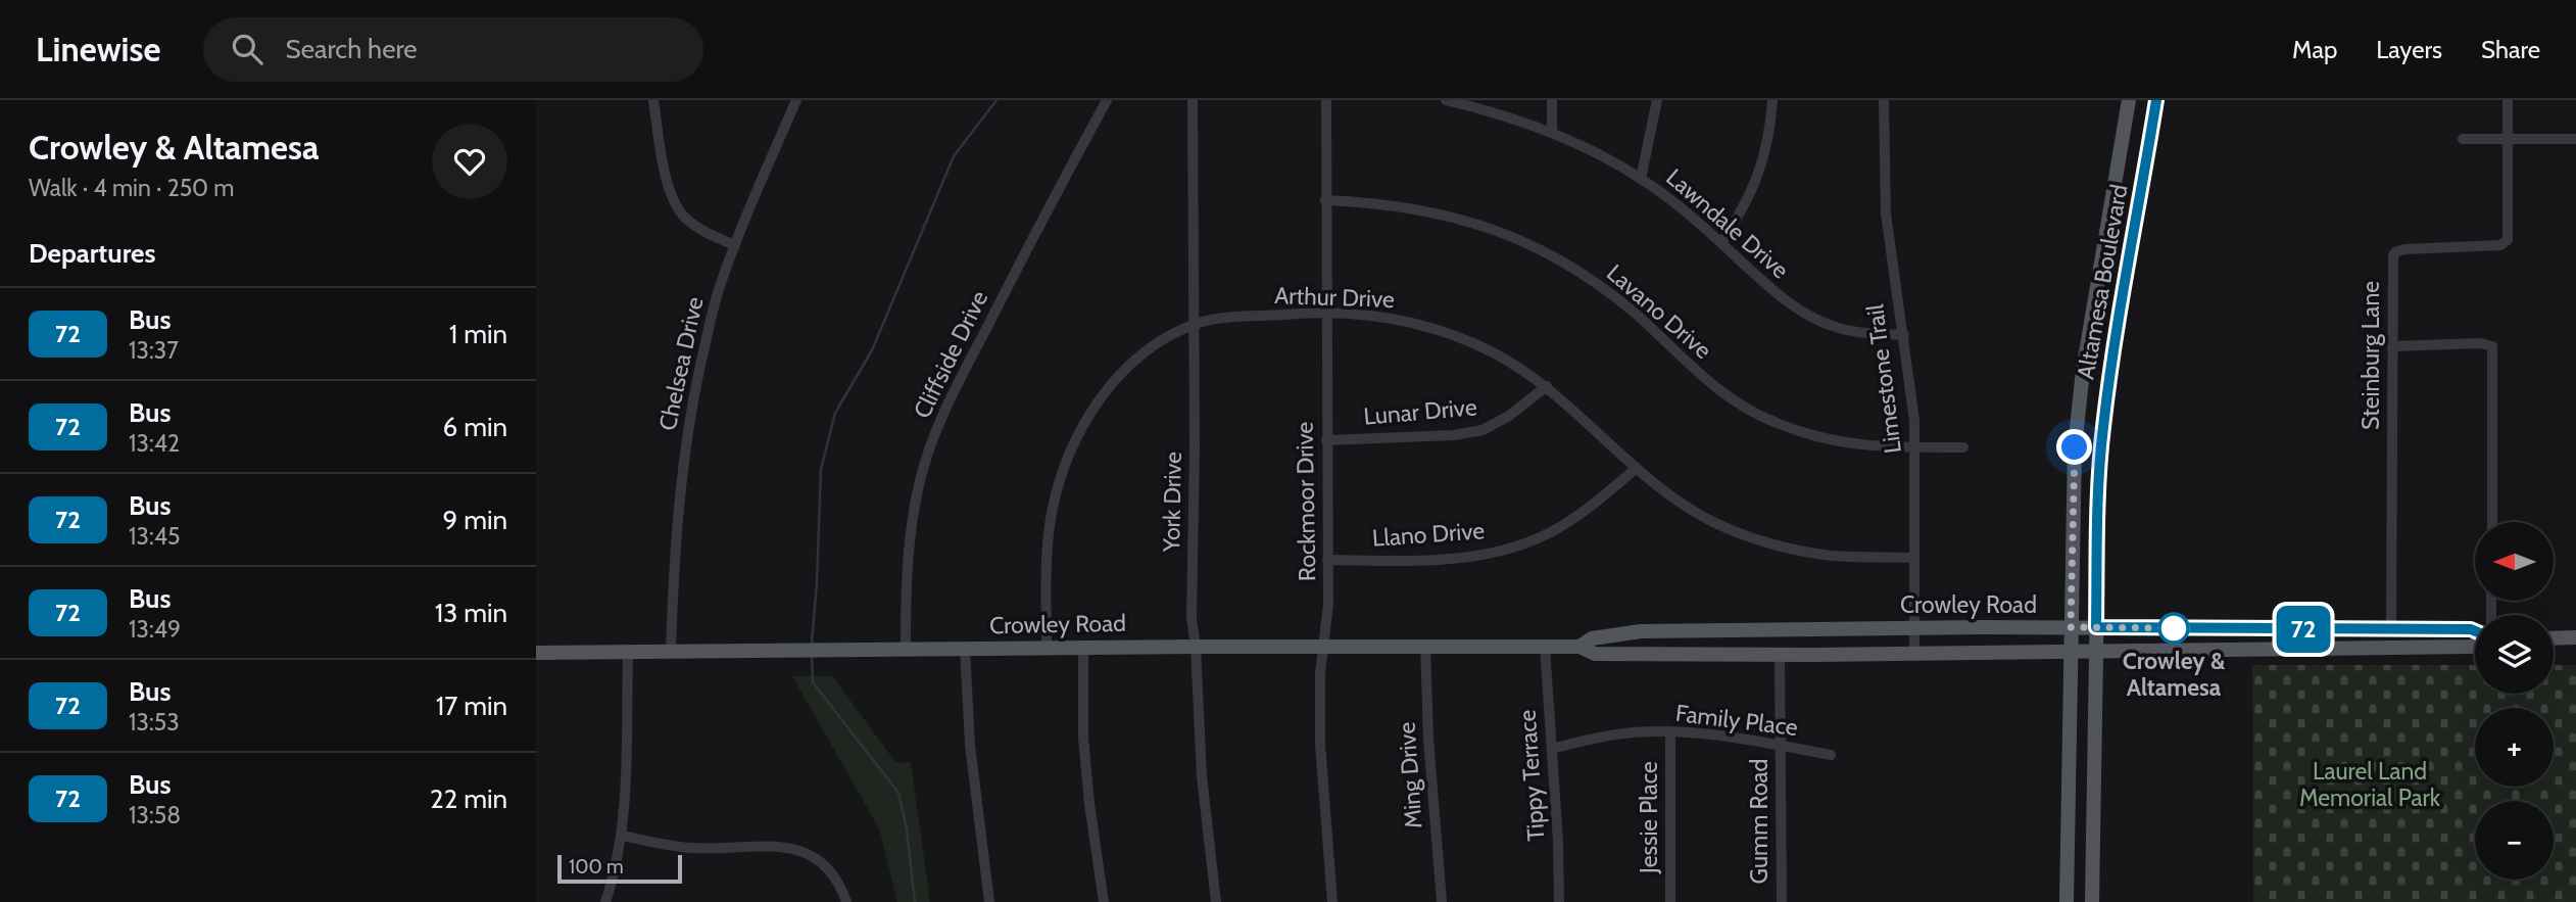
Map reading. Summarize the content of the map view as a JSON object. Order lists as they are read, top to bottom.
{
  "streets": {
    "main road": ["Altamesa Boulevard", "Crowley Road"],
    "street": [
      "Lawndale Drive",
      "Arthur Drive",
      "Lavano Drive",
      "Cliffside Drive",
      "Steinburg Lane",
      "Chelsea Drive",
      "Limestone Trail",
      "Lunar Drive",
      "York Drive",
      "Rockmoor Drive",
      "Llano Drive",
      "Family Place",
      "Ming Drive",
      "Tippy Terrace",
      "Jessie Place",
      "Gumm Road"
    ]
  },
  "crossings": [
    ["Lawndale Drive", "Limestone Trail"],
    ["Altamesa Boulevard", "Crowley Road"],
    ["Arthur Drive", "Limestone Trail"],
    ["Arthur Drive", "Lunar Drive"],
    ["Arthur Drive", "York Drive"],
    ["Arthur Drive", "Rockmoor Drive"],
    ["Arthur Drive", "Llano Drive"],
    ["Arthur Drive", "Crowley Road"],
    ["Lavano Drive", "Limestone Trail"],
    ["Lavano Drive", "Rockmoor Drive"],
    ["Cliffside Drive", "Crowley Road"],
    ["Steinburg Lane", "Crowley Road"],
    ["Chelsea Drive", "Crowley Road"],
    ["Limestone Trail", "Crowley Road"],
    ["Lunar Drive", "Rockmoor Drive"],
    ["York Drive", "Crowley Road"],
    ["Rockmoor Drive", "Llano Drive"],
    ["Rockmoor Drive", "Crowley Road"],
    ["Crowley Road", "Ming Drive"],
    ["Crowley Road", "Tippy Terrace"],
    ["Crowley Road", "Gumm Road"],
    ["Family Place", "Tippy Terrace"],
    ["Family Place", "Jessie Place"],
    ["Family Place", "Gumm Road"]
  ],
  "parks": ["Laurel Land Memorial Park"],
  "places": ["Crowley & Altamesa"],
  "lines": ["bus line 72"],
  "scale_bar": "100 m",
  "north": "left",
  "page": {
    "header": "Linewise",
    "search": "Search here",
    "nav": ["Map", "Layers", "Share"],
    "heading": [
      ["Crowley & Altamesa", "Walk · 4 min · 250 m"],
      "Departures"
    ],
    "on_map": "72",
    "list": [
      {
        "mark": "72",
        "name": "Bus",
        "note": "13:37",
        "value": "1 min"
      },
      {
        "mark": "72",
        "name": "Bus",
        "note": "13:42",
        "value": "6 min"
      },
      {
        "mark": "72",
        "name": "Bus",
        "note": "13:45",
        "value": "9 min"
      },
      {
        "mark": "72",
        "name": "Bus",
        "note": "13:49",
        "value": "13 min"
      },
      {
        "mark": "72",
        "name": "Bus",
        "note": "13:53",
        "value": "17 min"
      },
      {
        "mark": "72",
        "name": "Bus",
        "note": "13:58",
        "value": "22 min"
      }
    ],
    "map_buttons": ["+", "−"],
    "scale": "100 m"
  }
}
